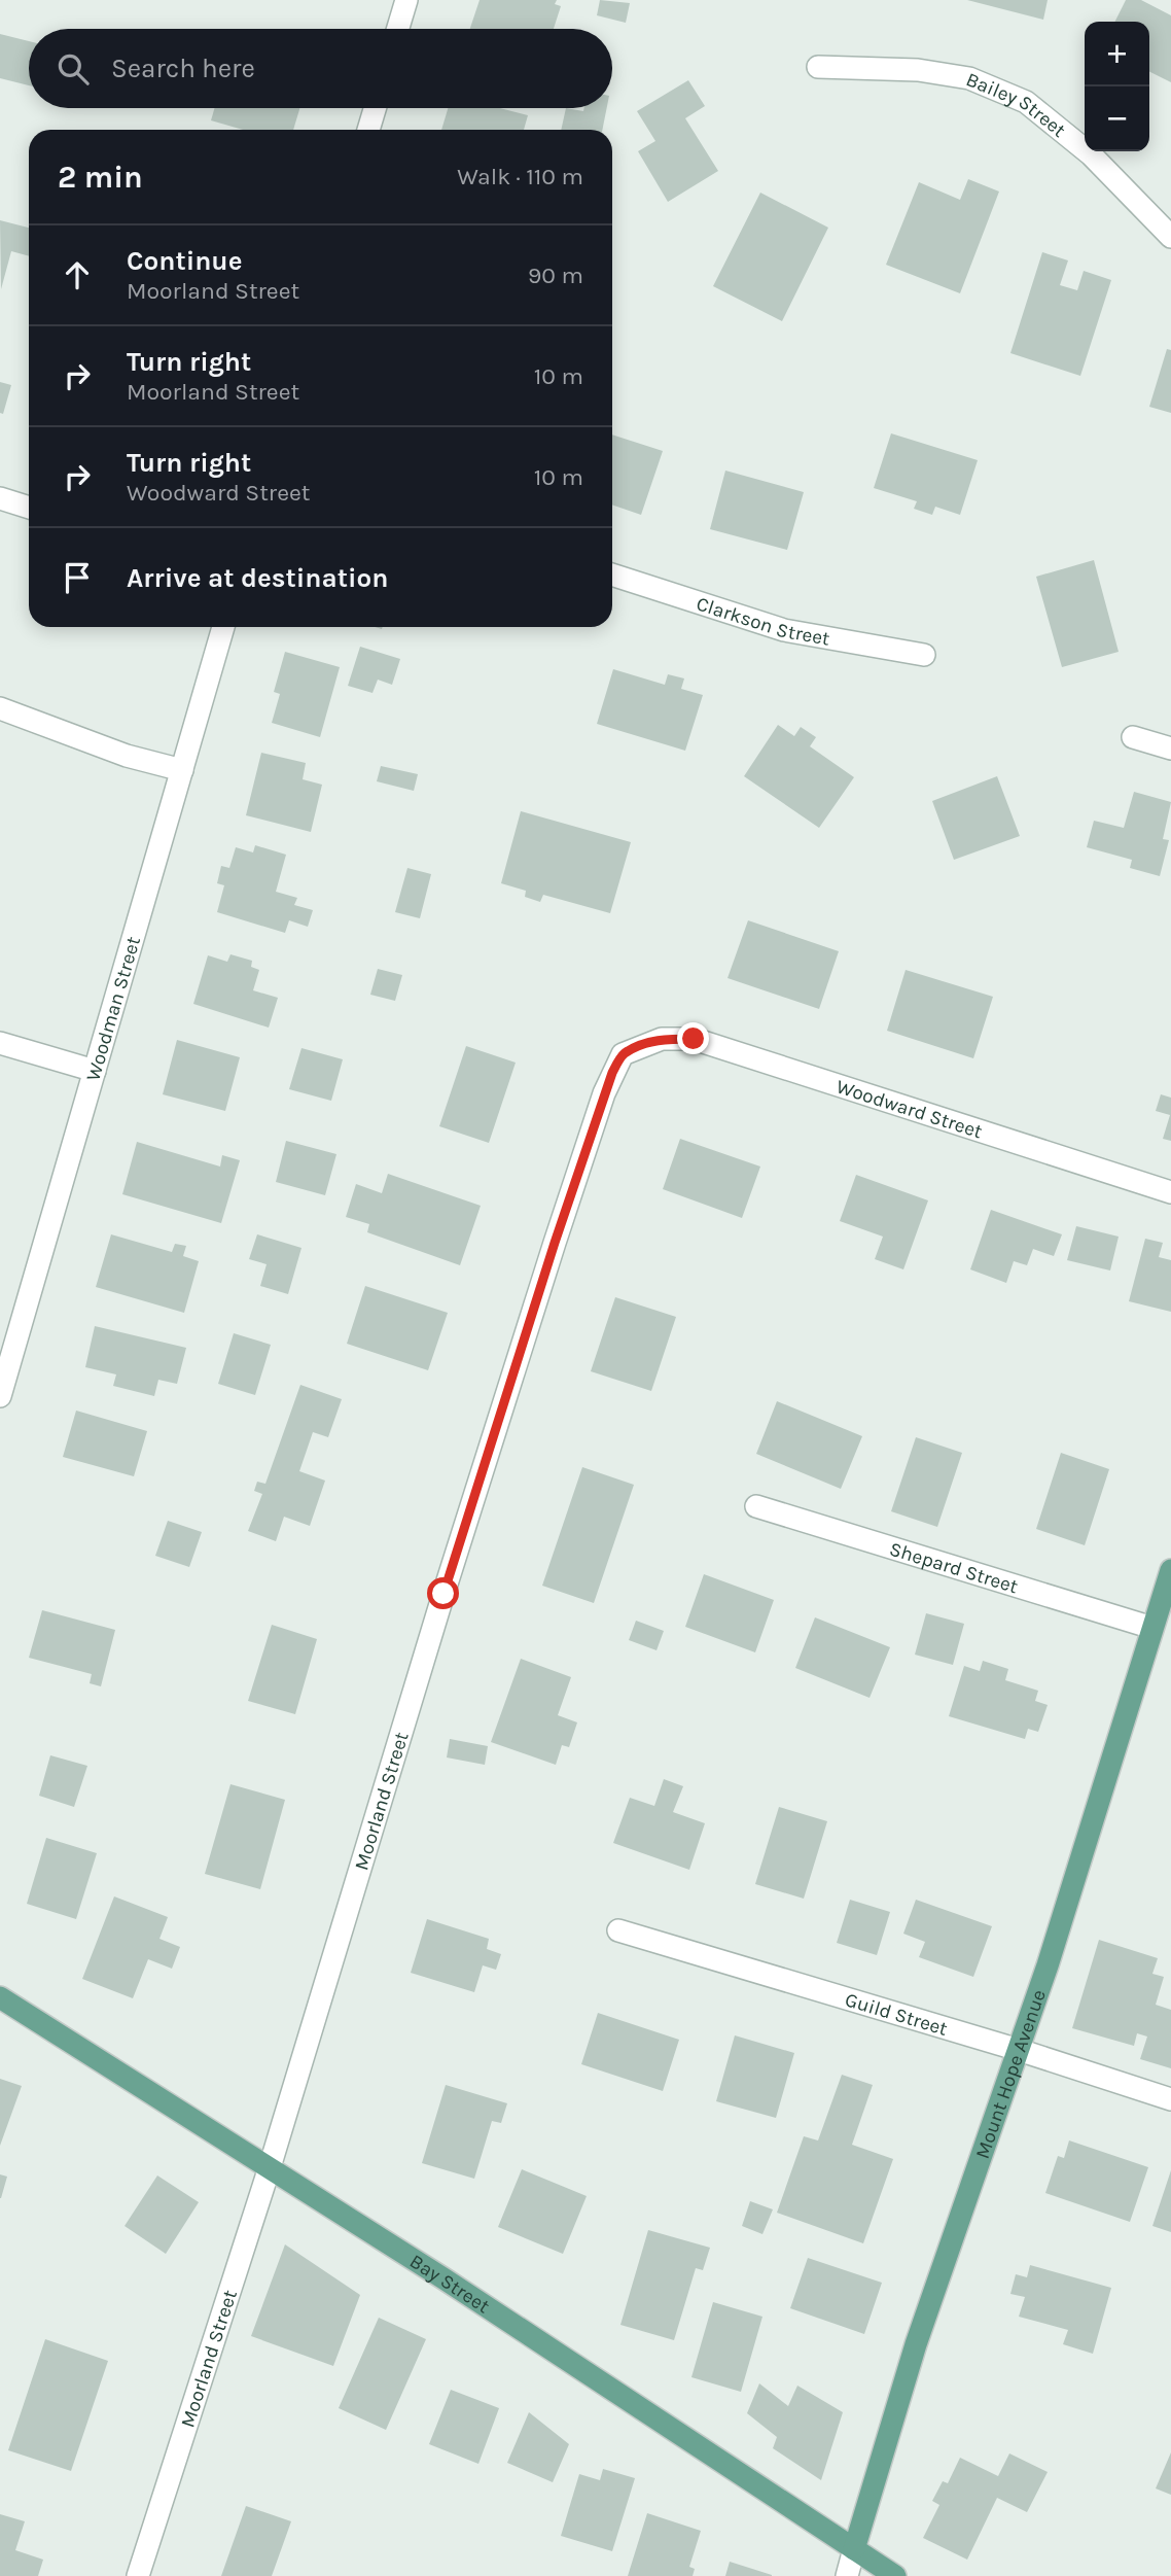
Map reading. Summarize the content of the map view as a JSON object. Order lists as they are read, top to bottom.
{
  "streets": {
    "main road": ["Mount Hope Avenue", "Bay Street"],
    "street": [
      "Bailey Street",
      "Clarkson Street",
      "Woodman Street",
      "Woodward Street",
      "Shepard Street",
      "Moorland Street",
      "Guild Street"
    ]
  },
  "crossings": [
    ["Woodward Street", "Moorland Street"],
    ["Shepard Street", "Mount Hope Avenue"],
    ["Moorland Street", "Bay Street"],
    ["Guild Street", "Mount Hope Avenue"],
    ["Mount Hope Avenue", "Bay Street"]
  ],
  "page": {
    "map_buttons": ["+", "−"],
    "search": "Search here",
    "heading": ["2 min", "Walk · 110 m"],
    "list": [
      ["Continue", "Moorland Street", "90 m"],
      ["Turn right", "Moorland Street", "10 m"],
      ["Turn right", "Woodward Street", "10 m"],
      "Arrive at destination"
    ]
  }
}
